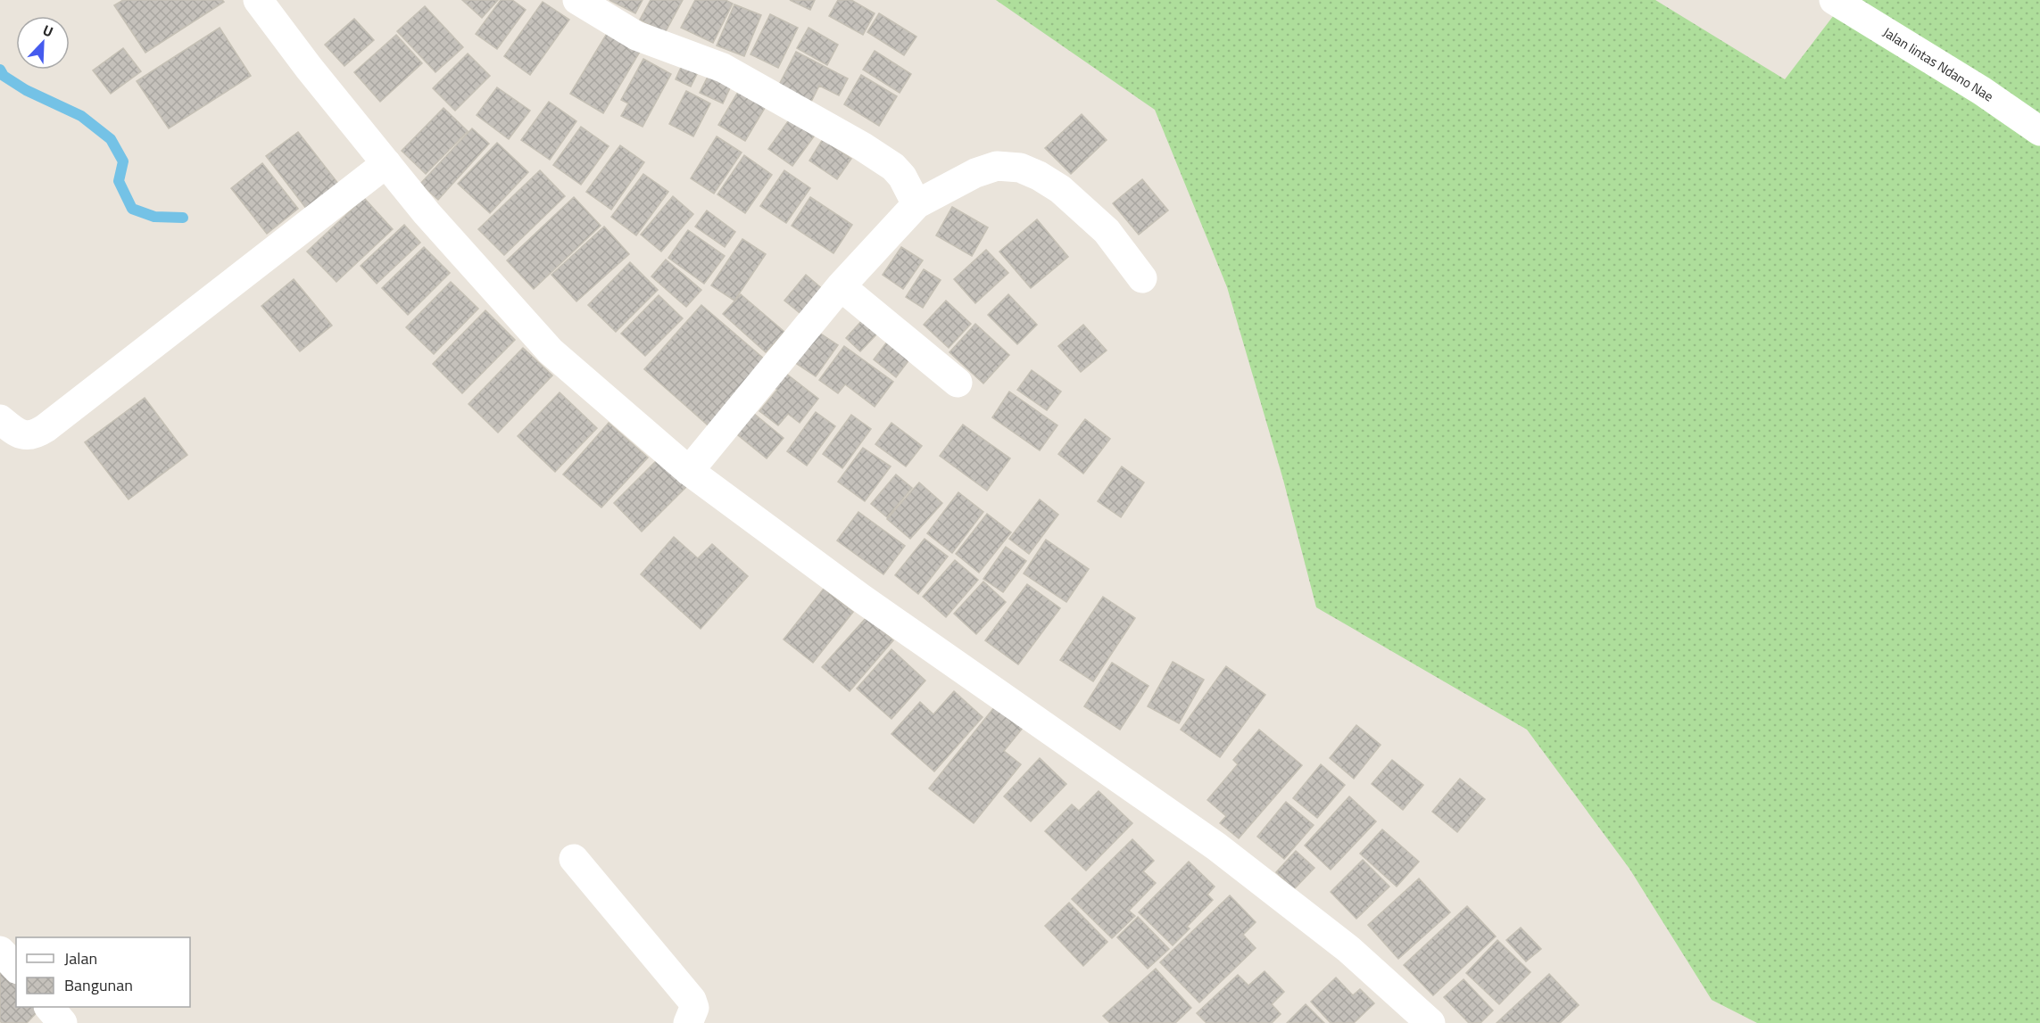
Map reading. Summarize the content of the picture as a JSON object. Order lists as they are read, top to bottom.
{
  "streets": {
    "street": ["Jalan lintas Ndano Nae"]
  },
  "legend": ["Jalan", "Bangunan"],
  "north": "top right"
}
